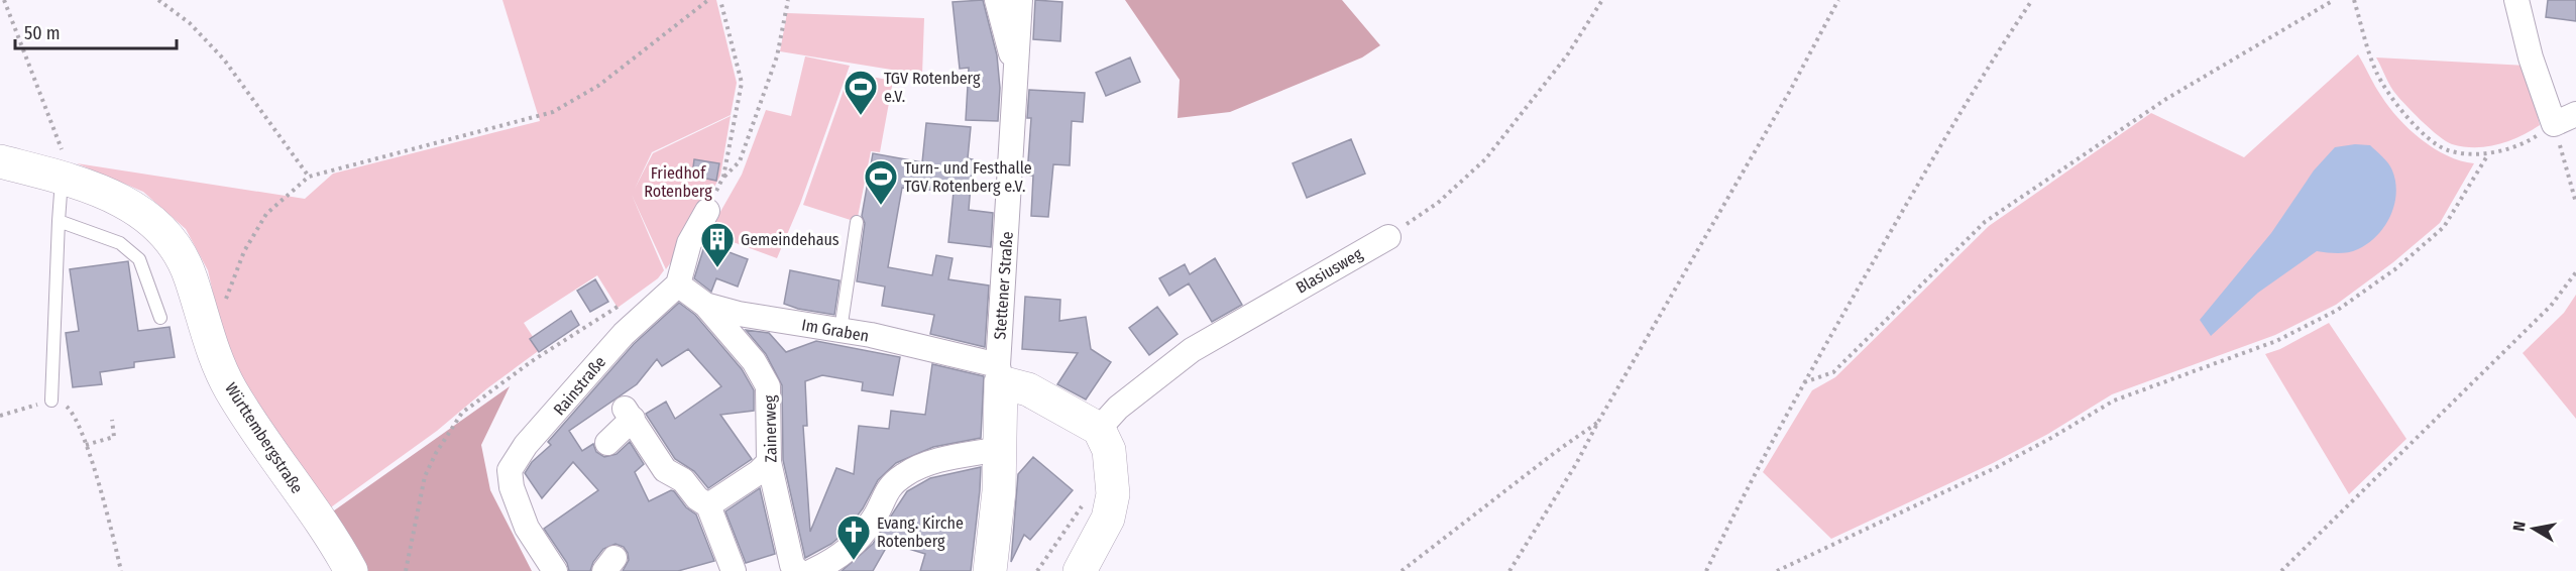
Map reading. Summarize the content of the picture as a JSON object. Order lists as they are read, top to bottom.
{
  "streets": {
    "street": [
      "Blasiusweg",
      "Stettener Straße",
      "Im Graben",
      "Rainstraße",
      "Zainerweg",
      "Württembergstraße"
    ]
  },
  "crossings": [
    ["Stettener Straße", "Im Graben"],
    ["Im Graben", "Rainstraße"],
    ["Im Graben", "Zainerweg"]
  ],
  "parks": ["Friedhof Rotenberg"],
  "places": {
    "sports": ["TGV Rotenberg e.V.", "Turn- und Festhalle TGV Rotenberg e.V."],
    "building": ["Gemeindehaus"],
    "church": ["Evang. Kirche Rotenberg"]
  },
  "scale_bar": "50 m",
  "north": "left"
}
